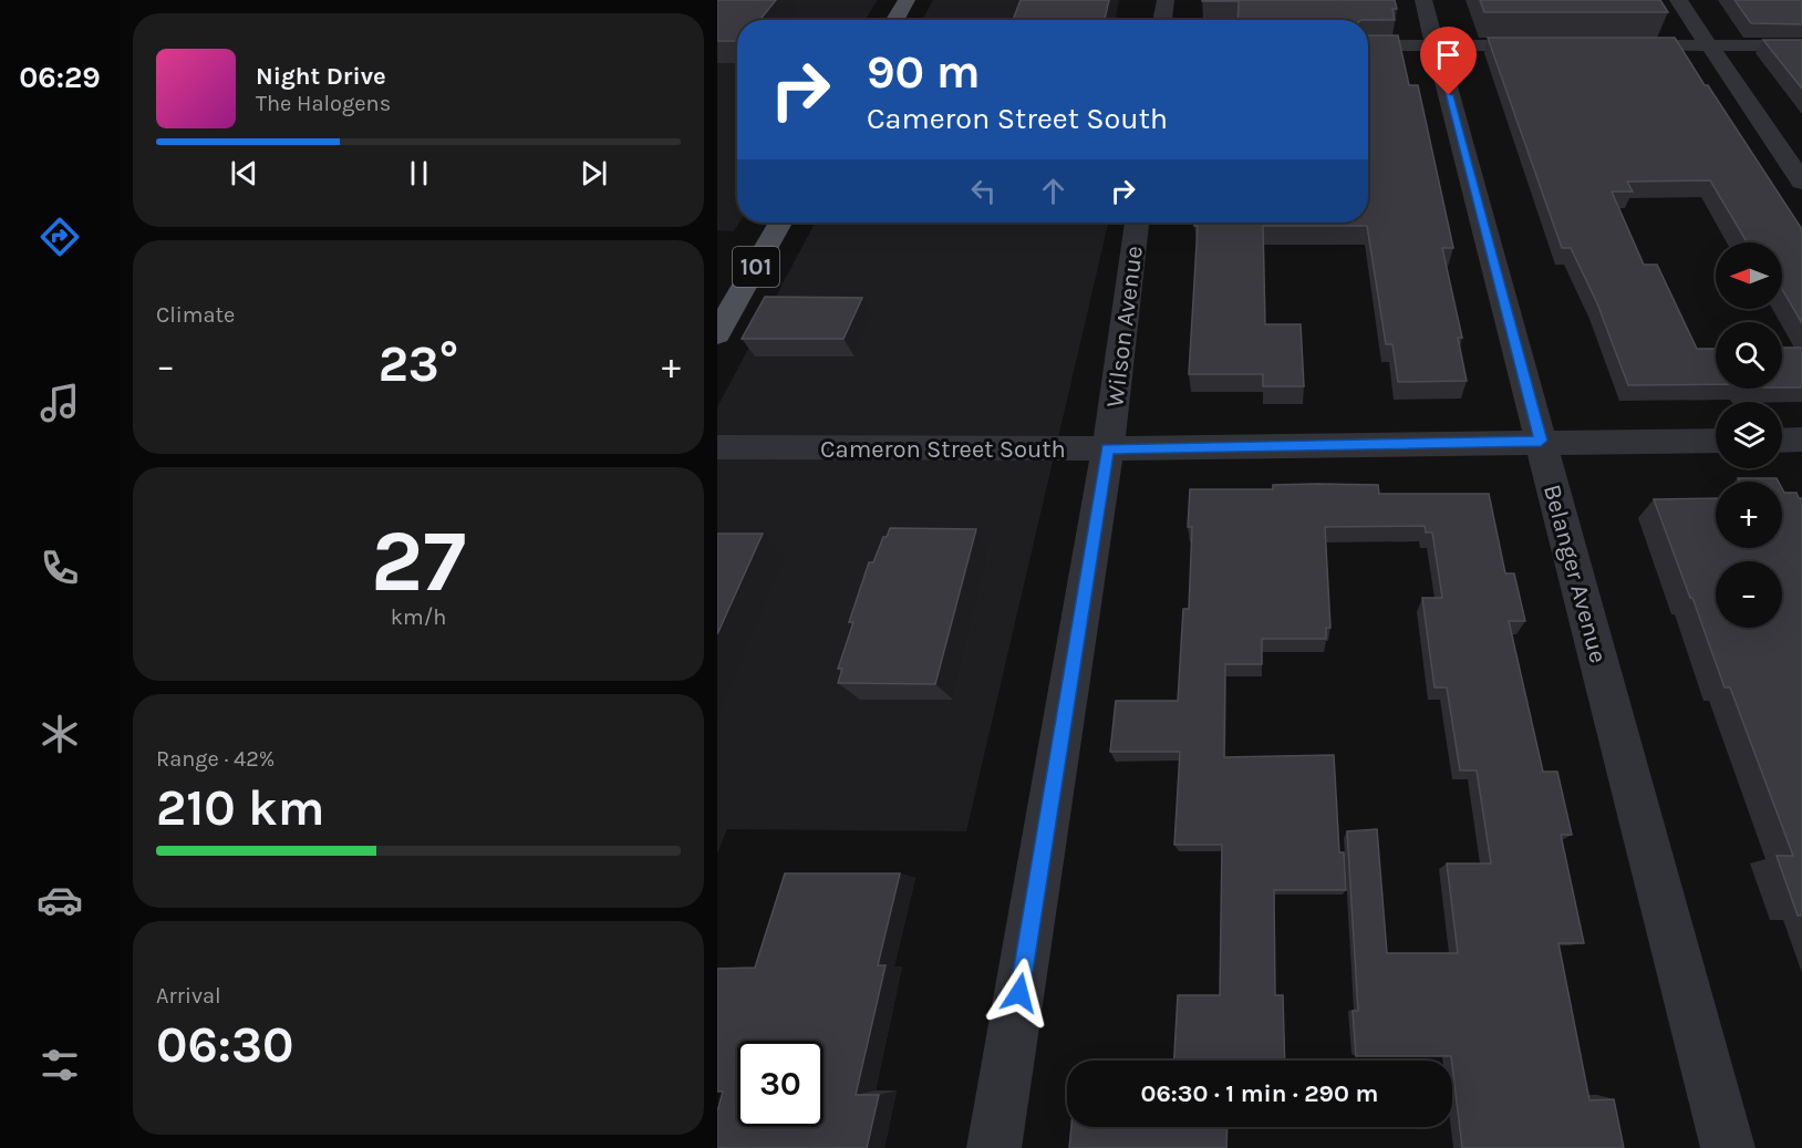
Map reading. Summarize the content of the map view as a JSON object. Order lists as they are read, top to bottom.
{
  "streets": {
    "main road": ["101"],
    "street": ["Wilson Avenue", "Cameron Street South", "Belanger Avenue"]
  },
  "crossings": [
    ["Wilson Avenue", "Cameron Street South"],
    ["Cameron Street South", "Belanger Avenue"]
  ],
  "north": "left",
  "page": {
    "tabs": "06:29",
    "turn": ["90 m", "Cameron Street South"],
    "song": ["Night Drive", "The Halogens"],
    "tile": [
      "Climate",
      ["27", "km/h"],
      ["Range · 42%", "210 km"],
      ["Arrival", "06:30"]
    ],
    "map_buttons": ["+", "−"],
    "heat": ["−", "23°", "+"],
    "limit": "30",
    "trip": "06:30 · 1 min · 290 m"
  }
}
